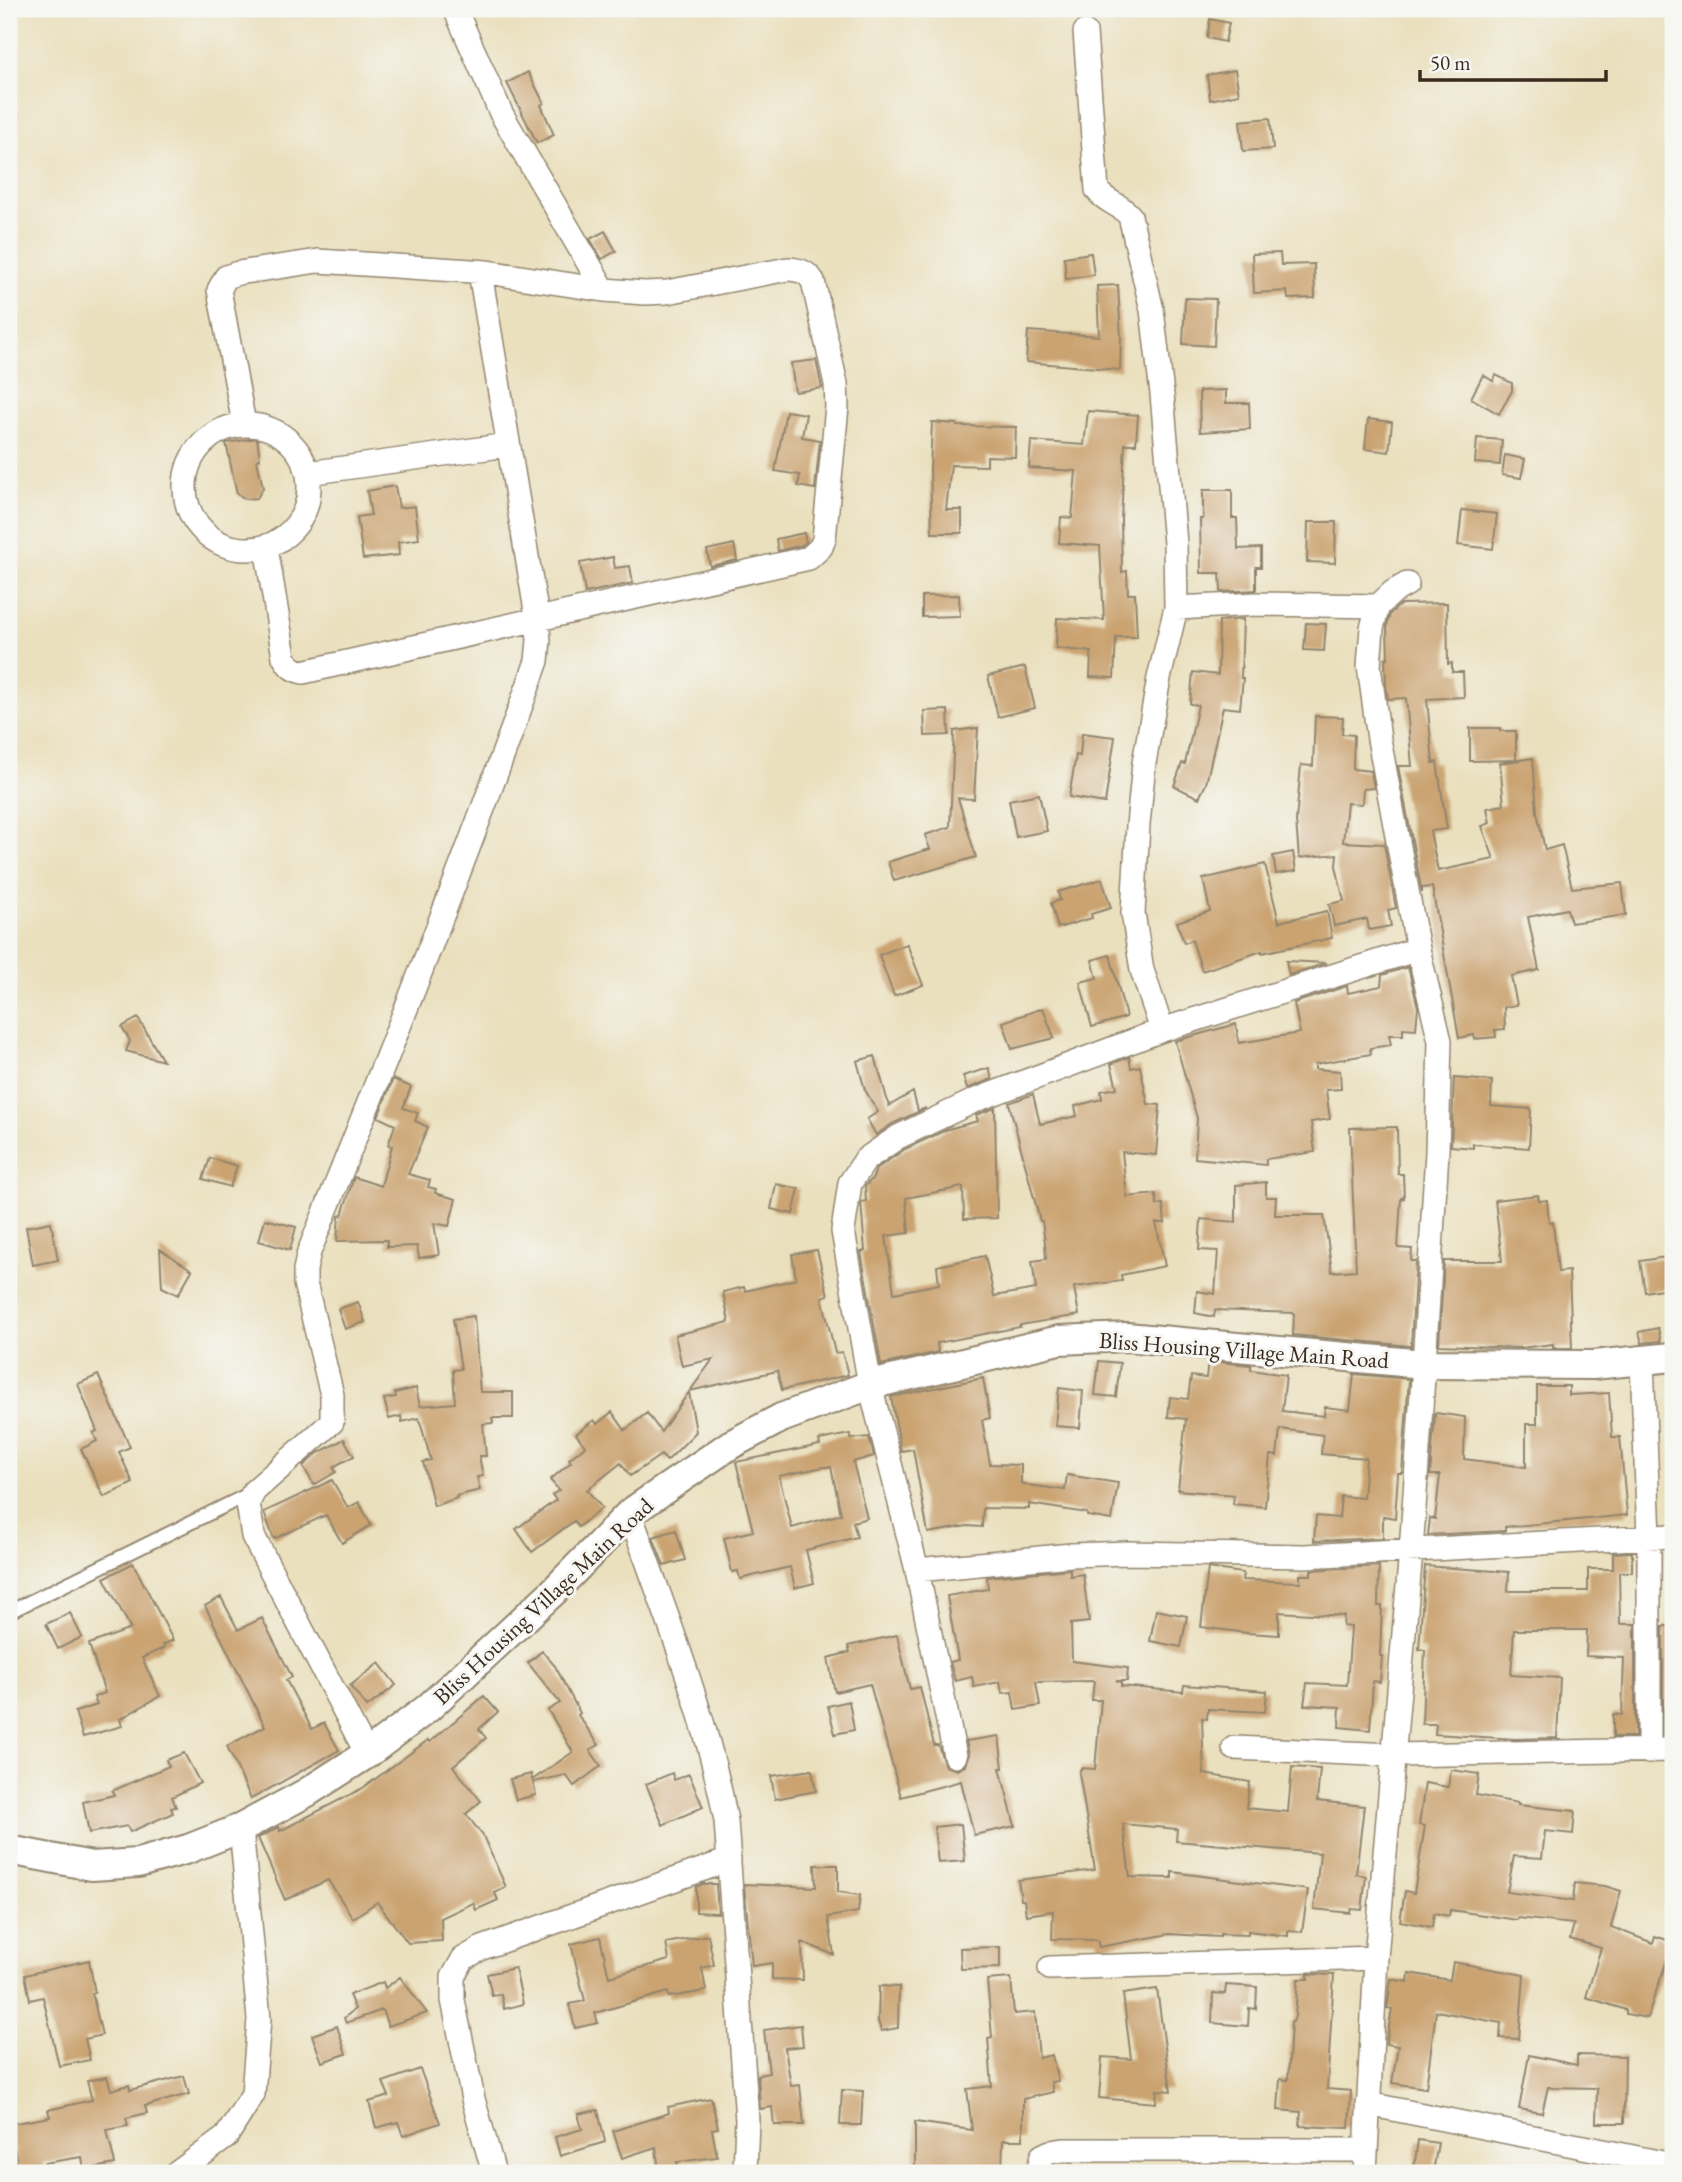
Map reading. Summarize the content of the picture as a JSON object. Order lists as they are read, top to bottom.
{
  "streets": {
    "street": ["Bliss Housing Village Main Road"]
  },
  "scale_bar": "50 m"
}
